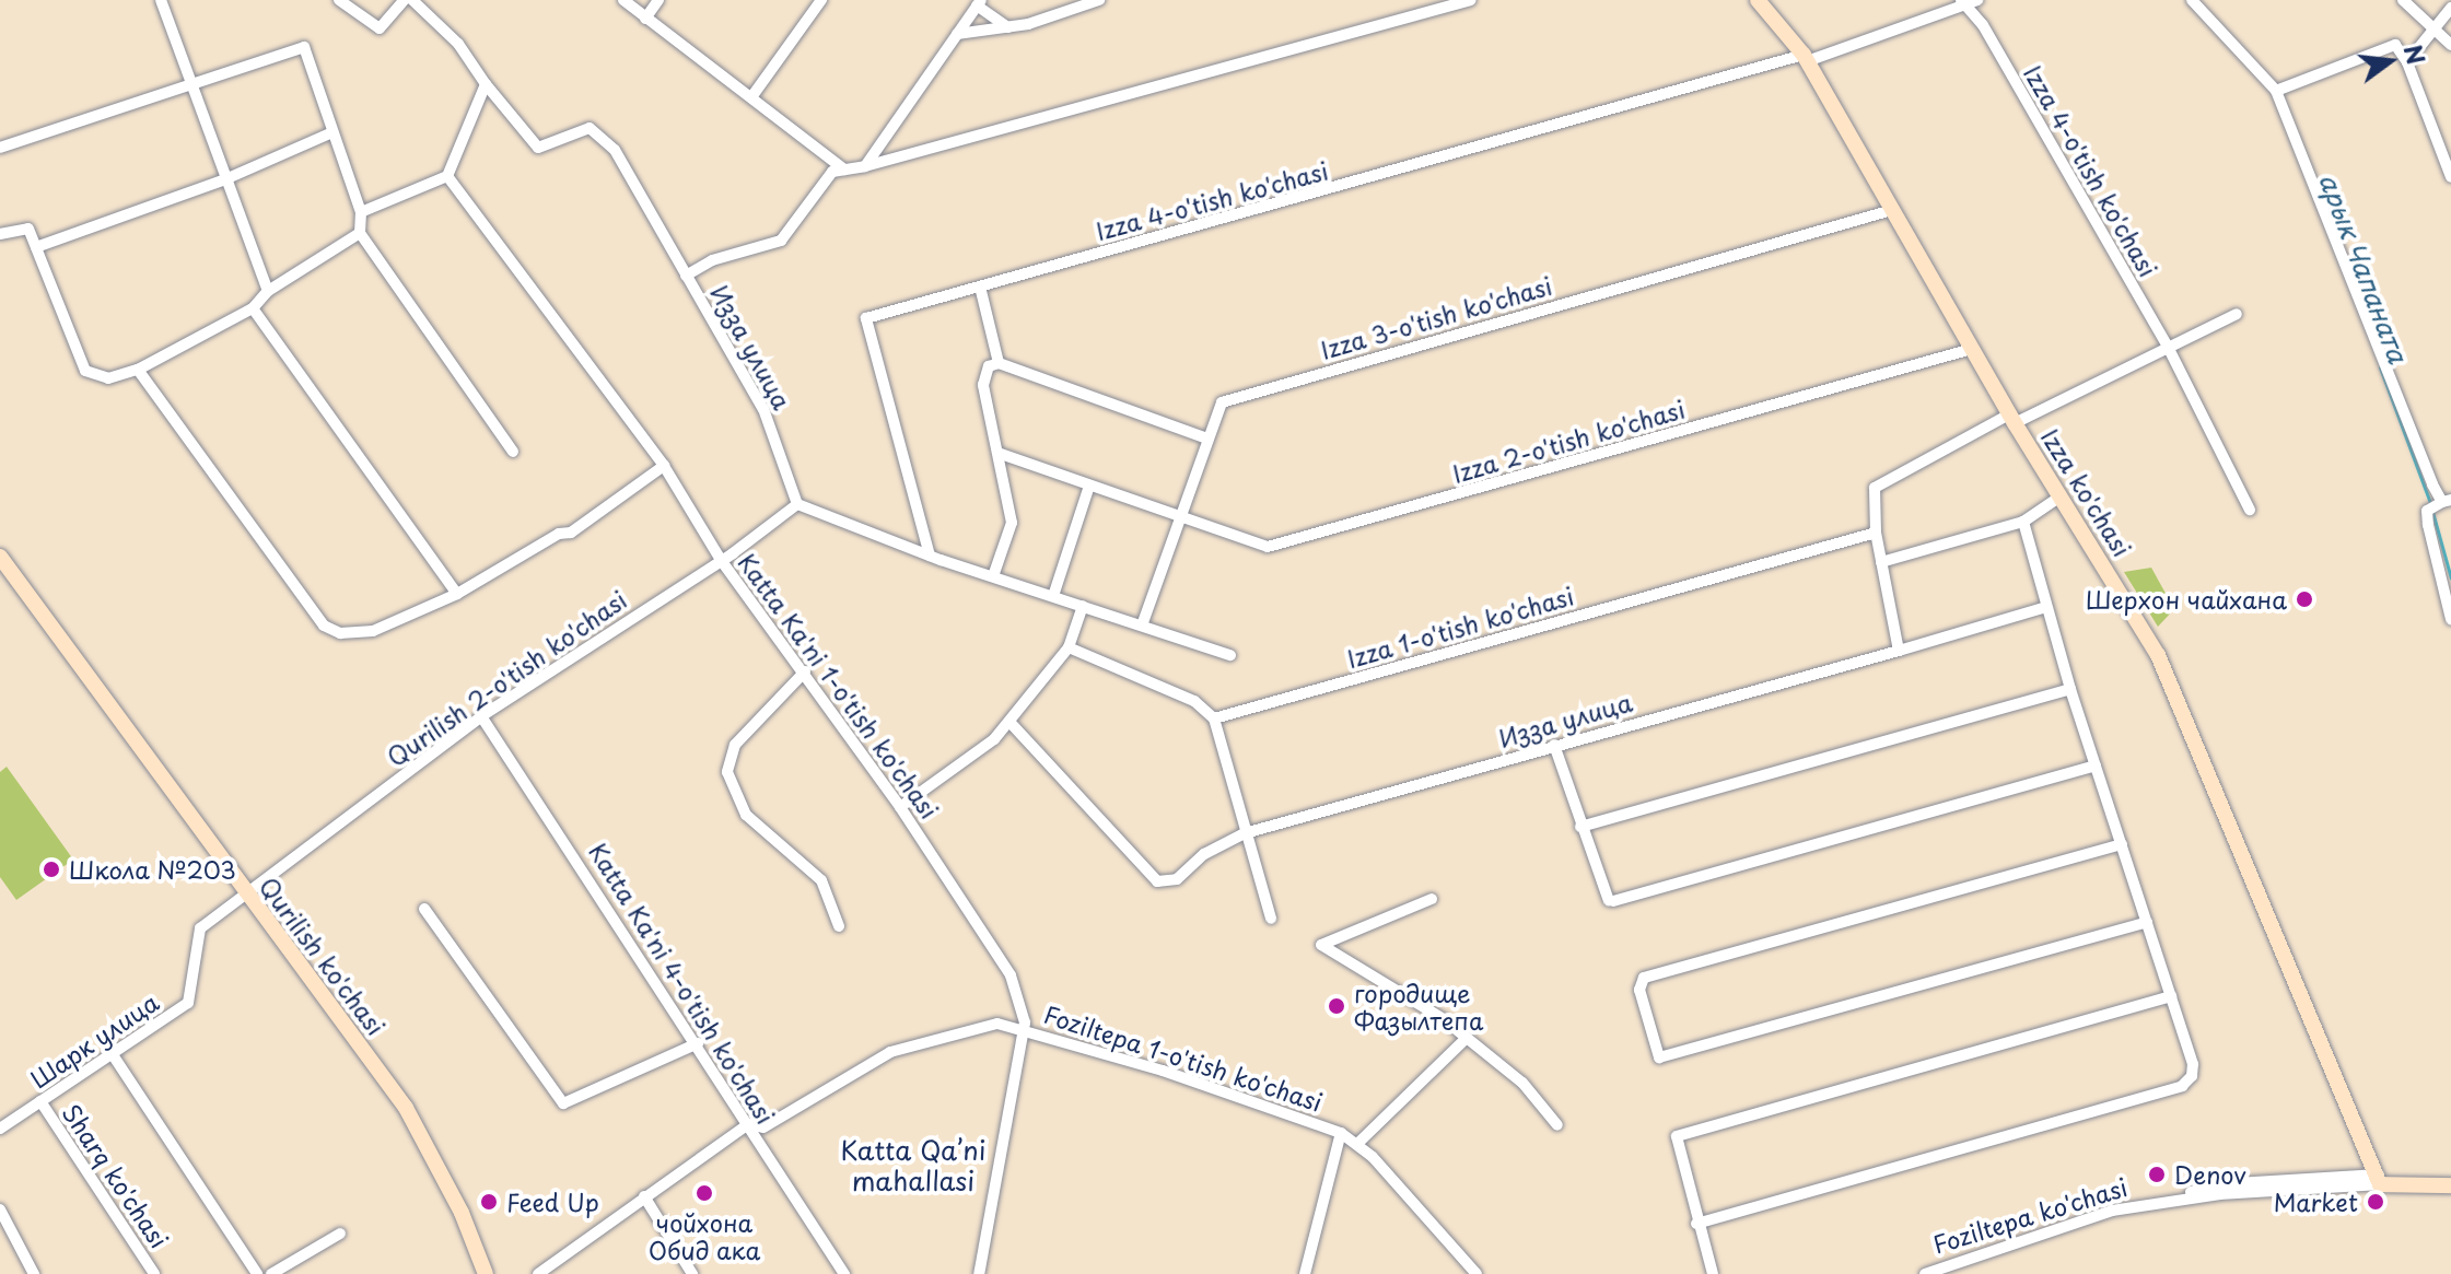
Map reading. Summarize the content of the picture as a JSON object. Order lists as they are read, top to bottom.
{
  "streets": {
    "main road": ["Izza ko'chasi", "Qurilish ko'chasi", "Foziltepa ko'chasi"],
    "street": [
      "Izza 4-o'tish ko'chasi",
      "Izza 3-o'tish ko'chasi",
      "Изза улица",
      "Izza 2-o'tish ko'chasi",
      "Izza 1-o'tish ko'chasi",
      "Qurilish 2-o'tish ko'chasi",
      "Katta Ka'ni 1-o'tish ko'chasi",
      "Katta Ka'ni 4-o'tish ko'chasi",
      "Шарк улица",
      "Foziltepa 1-o'tish ko'chasi",
      "Sharq ko'chasi"
    ]
  },
  "crossings": [
    ["Izza 4-o'tish ko'chasi", "Izza ko'chasi"],
    ["Izza 3-o'tish ko'chasi", "Izza 2-o'tish ko'chasi"],
    ["Izza 3-o'tish ko'chasi", "Izza ko'chasi"],
    ["Изза улица", "Qurilish 2-o'tish ko'chasi"],
    ["Izza 2-o'tish ko'chasi", "Izza ko'chasi"],
    ["Izza ko'chasi", "Foziltepa ko'chasi"],
    ["Qurilish 2-o'tish ko'chasi", "Katta Ka'ni 1-o'tish ko'chasi"],
    ["Qurilish 2-o'tish ko'chasi", "Qurilish ko'chasi"],
    ["Qurilish 2-o'tish ko'chasi", "Katta Ka'ni 4-o'tish ko'chasi"],
    ["Qurilish 2-o'tish ko'chasi", "Шарк улица"],
    ["Katta Ka'ni 1-o'tish ko'chasi", "Foziltepa 1-o'tish ko'chasi"],
    ["Qurilish ko'chasi", "Шарк улица"],
    ["Katta Ka'ni 4-o'tish ko'chasi", "Foziltepa 1-o'tish ko'chasi"],
    ["Шарк улица", "Sharq ko'chasi"]
  ],
  "districts": ["Katta Qaʼni mahallasi"],
  "water": ["арык Чапаната"],
  "places": [
    "Шерхон чайхана",
    "Школа №203",
    "городище Фазылтепа",
    "Denov",
    "чойхона Обид ака",
    "Feed Up",
    "Market"
  ],
  "north": "right"
}
